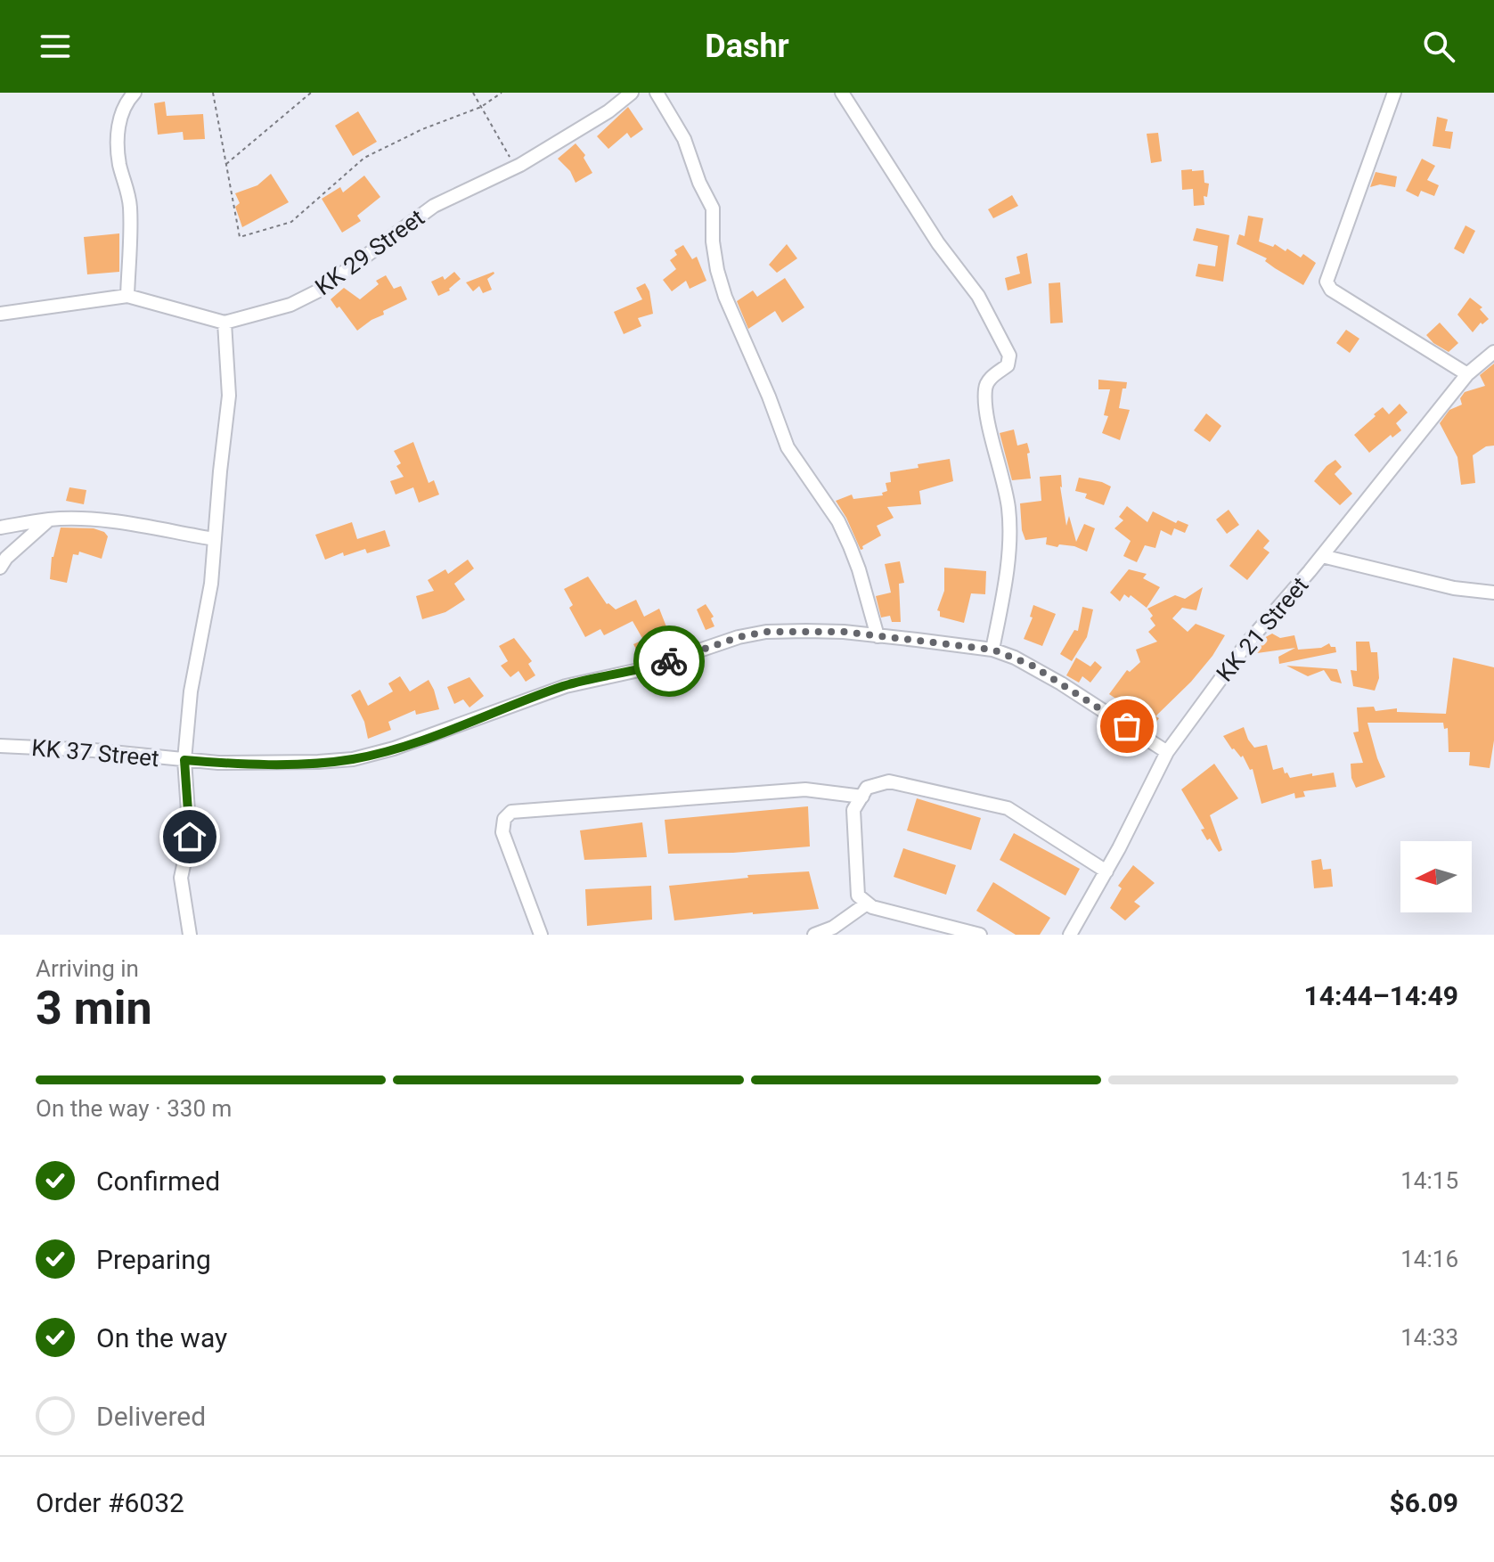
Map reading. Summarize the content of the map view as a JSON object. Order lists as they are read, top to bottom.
{
  "streets": {
    "street": ["KK 29 Street", "KK 21 Street", "KK 37 Street"]
  },
  "crossings": [
    ["KK 21 Street", "KK 37 Street"]
  ],
  "north": "left",
  "page": {
    "header": "Dashr",
    "heading": ["3 min", "Arriving in", "14:44–14:49"],
    "panel": ["Order #6032", "$6.09"],
    "bar": "On the way · 330 m",
    "list": [
      ["Confirmed", "14:15"],
      ["Preparing", "14:16"],
      ["On the way", "14:33"],
      "Delivered"
    ]
  }
}
